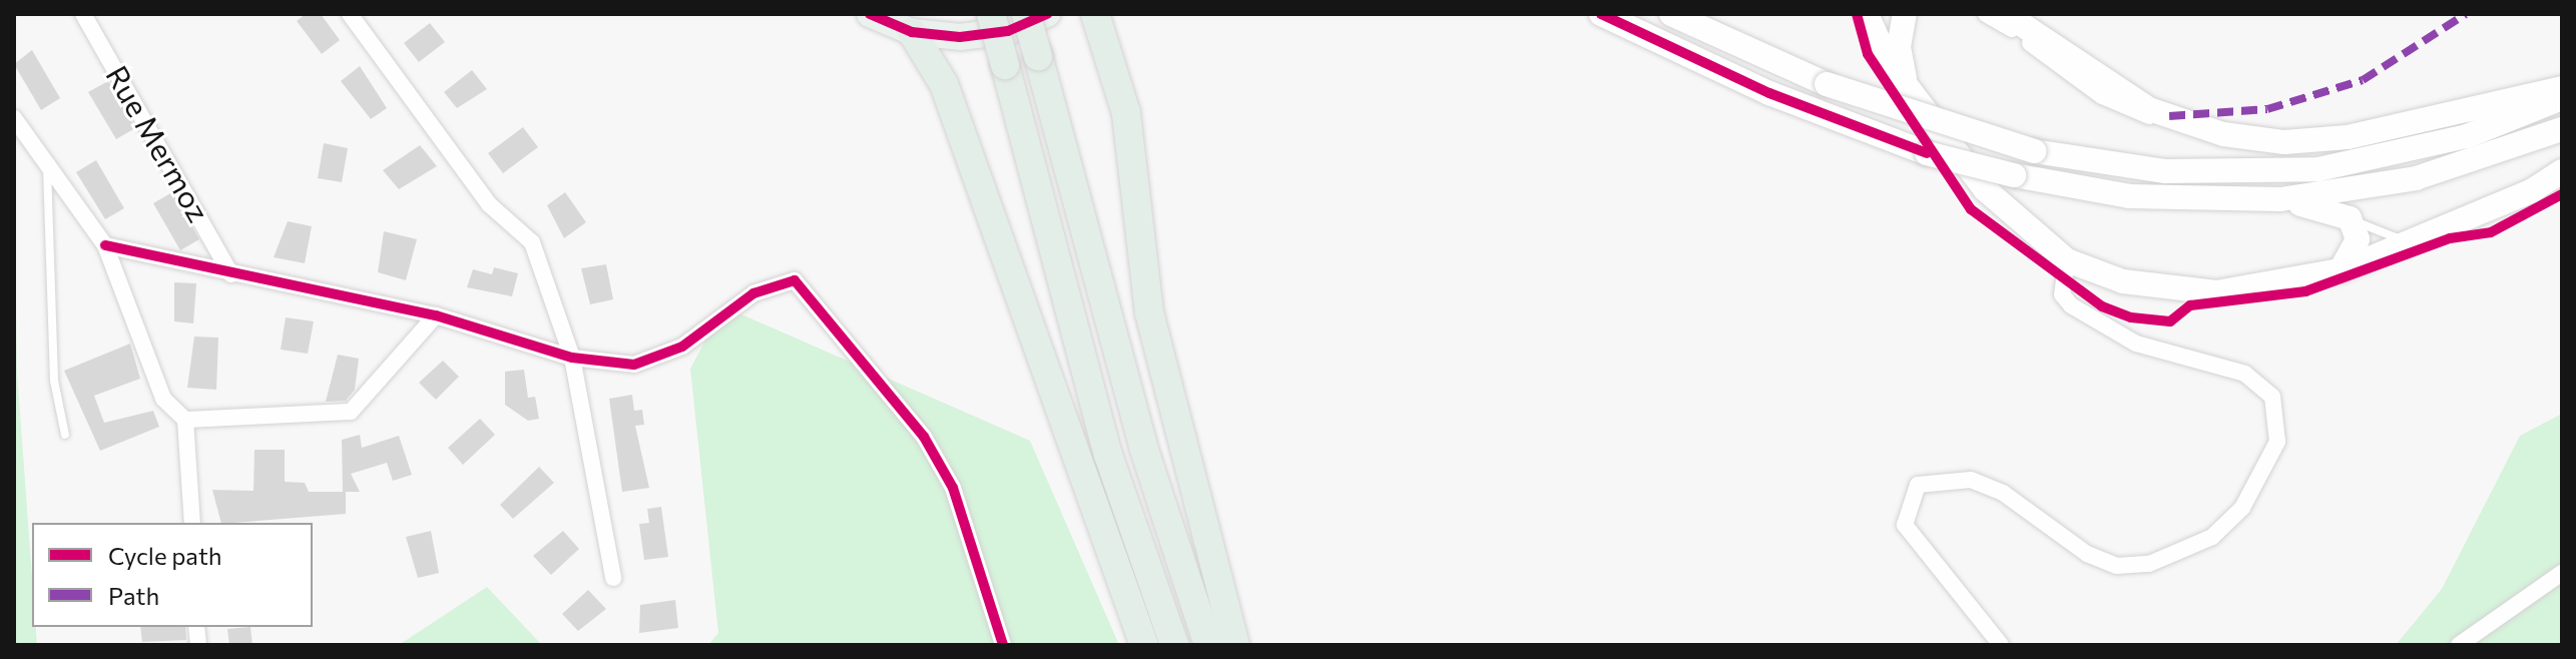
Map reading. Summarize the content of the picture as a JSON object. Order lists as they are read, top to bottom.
{
  "streets": {
    "street": ["Rue Mermoz"]
  },
  "legend": ["Cycle path", "Path"]
}
